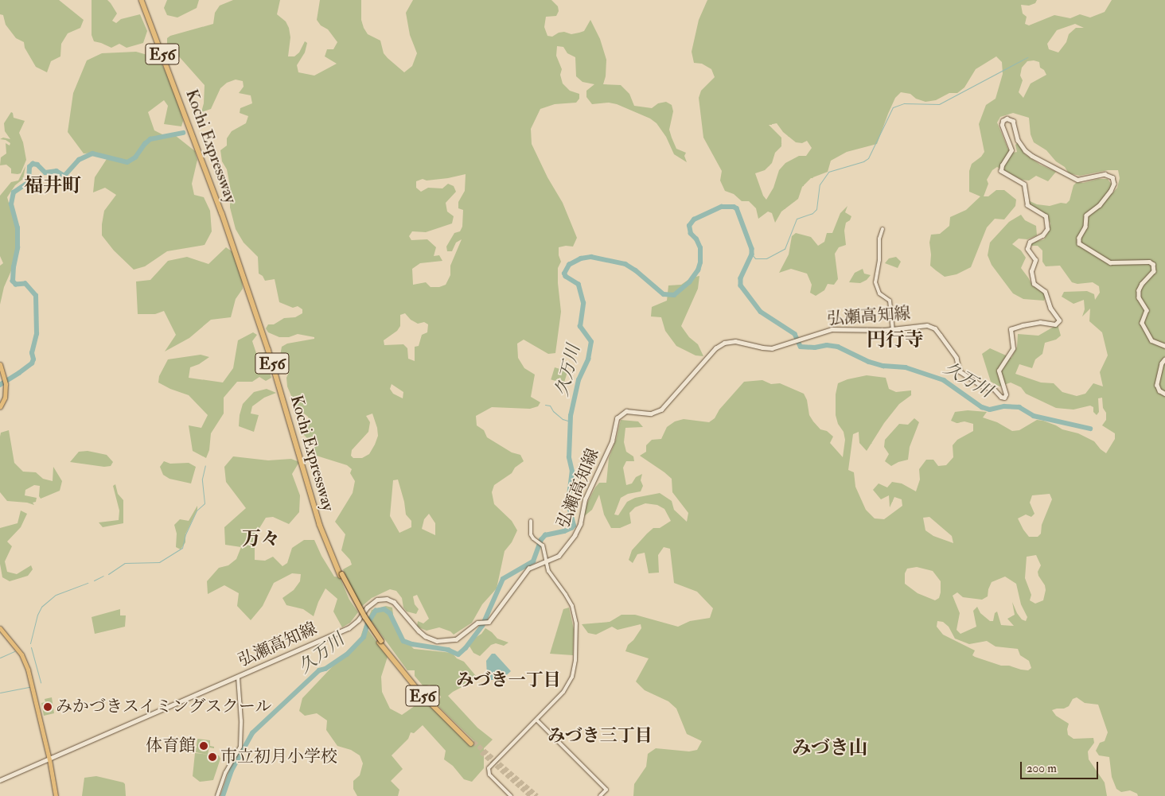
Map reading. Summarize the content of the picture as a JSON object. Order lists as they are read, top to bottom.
{
  "streets": {
    "highway": ["E56", "Kochi Expressway"],
    "main road": ["弘瀬高知線"]
  },
  "districts": [
    "福井町",
    "円行寺",
    "万々",
    "みづき一丁目",
    "みづき三丁目",
    "みづき山"
  ],
  "water": ["久万川"],
  "places": ["みかづきスイミングスクール", "体育館", "市立初月小学校"],
  "scale_bar": "200 m"
}
